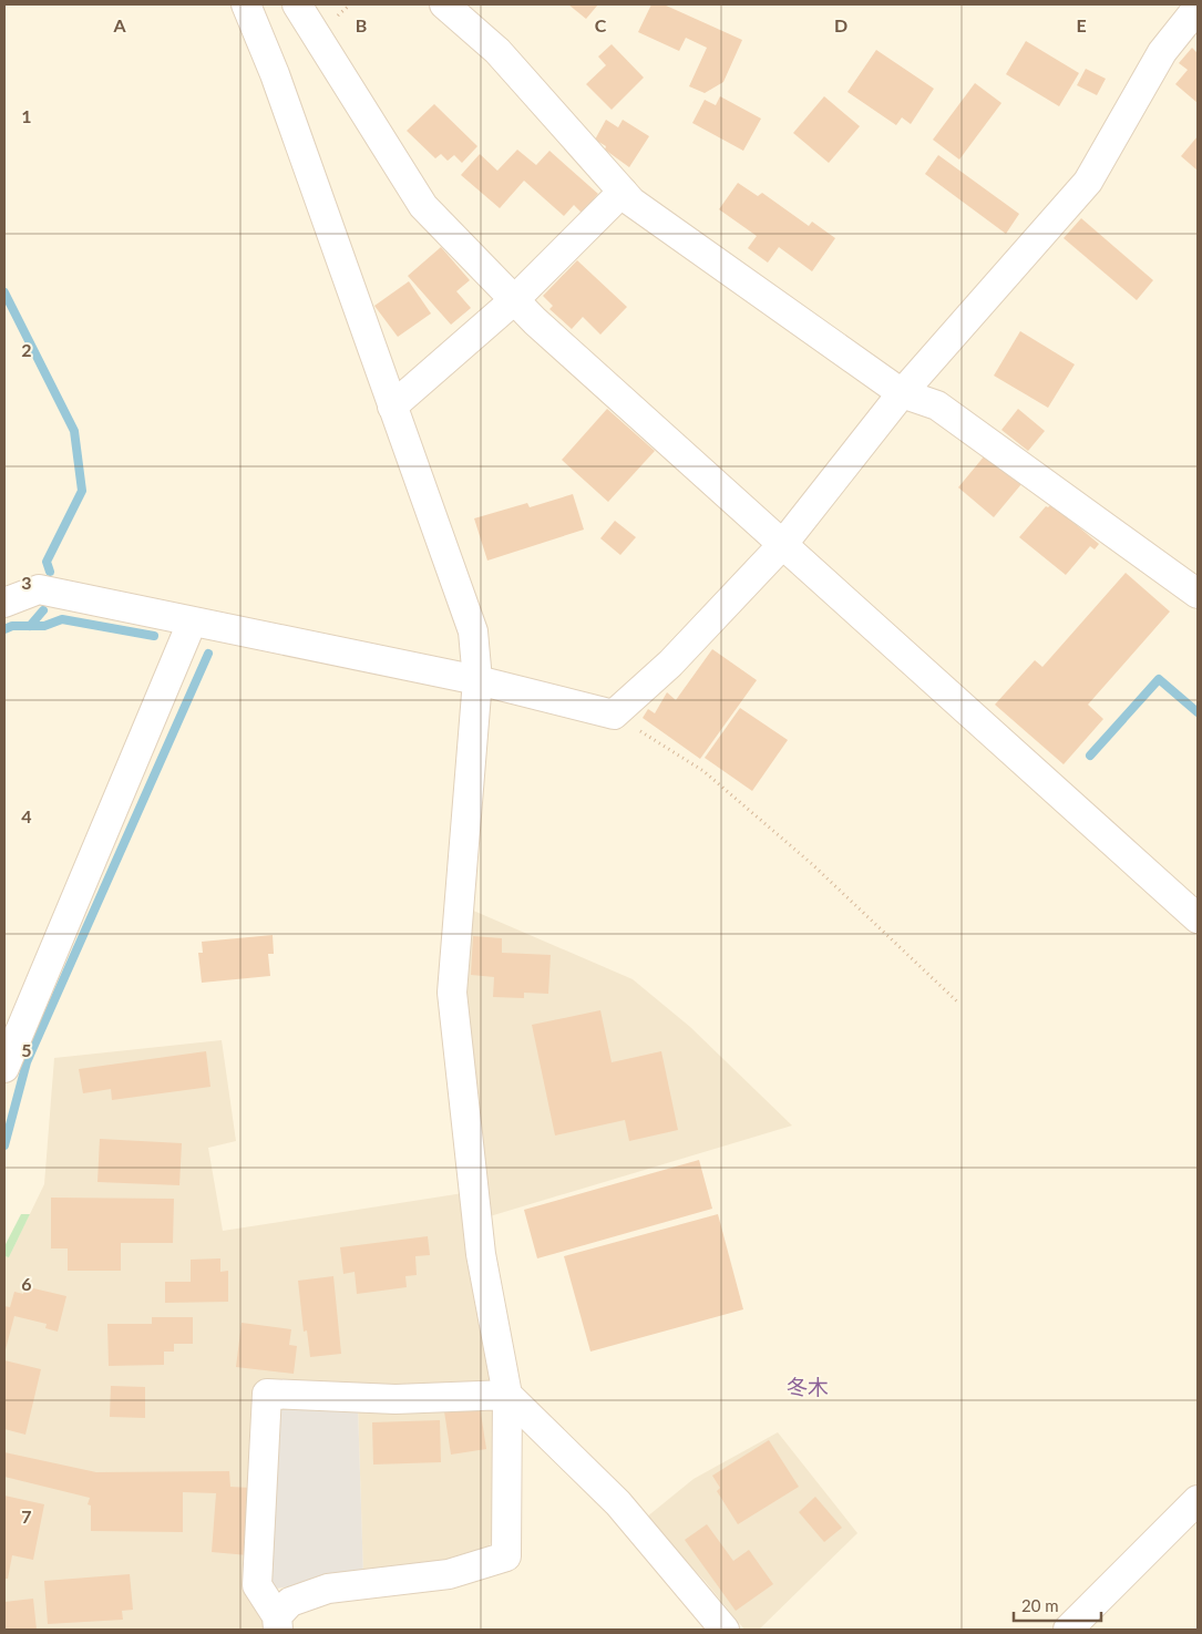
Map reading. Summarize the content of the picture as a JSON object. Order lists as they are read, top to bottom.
{
  "districts": ["冬木"],
  "scale_bar": "20 m",
  "grid": {
    "columns": [
      "A",
      "B",
      "C",
      "D",
      "E"
    ],
    "rows": [
      "1",
      "2",
      "3",
      "4",
      "5",
      "6",
      "7"
    ]
  }
}
